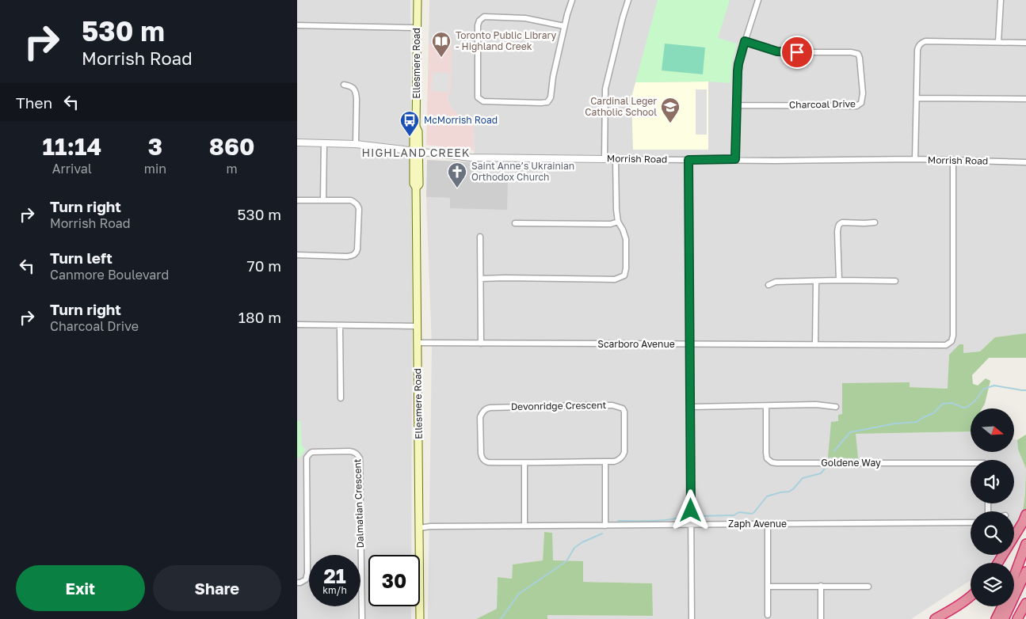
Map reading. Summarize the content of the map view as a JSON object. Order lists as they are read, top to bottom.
{
  "streets": {
    "main road": ["Ellesmere Road"],
    "street": [
      "Charcoal Drive",
      "Morrish Road",
      "Scarboro Avenue",
      "Devonridge Crescent",
      "Goldene Way",
      "Dalmatian Crescent",
      "Zaph Avenue"
    ]
  },
  "crossings": [
    ["Ellesmere Road", "Morrish Road"],
    ["Ellesmere Road", "Scarboro Avenue"],
    ["Ellesmere Road", "Zaph Avenue"],
    ["Morrish Road", "Scarboro Avenue"]
  ],
  "districts": ["HIGHLAND CREEK"],
  "places": {
    "library": ["Toronto Public Library - Highland Creek"],
    "school or university": ["Cardinal Leger Catholic School"],
    "bus stop": ["McMorrish Road"],
    "church": ["Saint Anne’s Ukrainian Orthodox Church"]
  },
  "north": "right",
  "page": {
    "turn": ["530 m", "Morrish Road"],
    "then": "Then",
    "eta": [
      "11:14",
      "Arrival",
      "3",
      "min",
      "860",
      "m"
    ],
    "list": [
      {
        "name": "Turn right",
        "note": "Morrish Road",
        "value": "530 m"
      },
      {
        "name": "Turn left",
        "note": "Canmore Boulevard",
        "value": "70 m"
      },
      {
        "name": "Turn right",
        "note": "Charcoal Drive",
        "value": "180 m"
      }
    ],
    "speed": "21 km/h",
    "limit": "30",
    "buttons": ["Exit", "Share"]
  }
}
